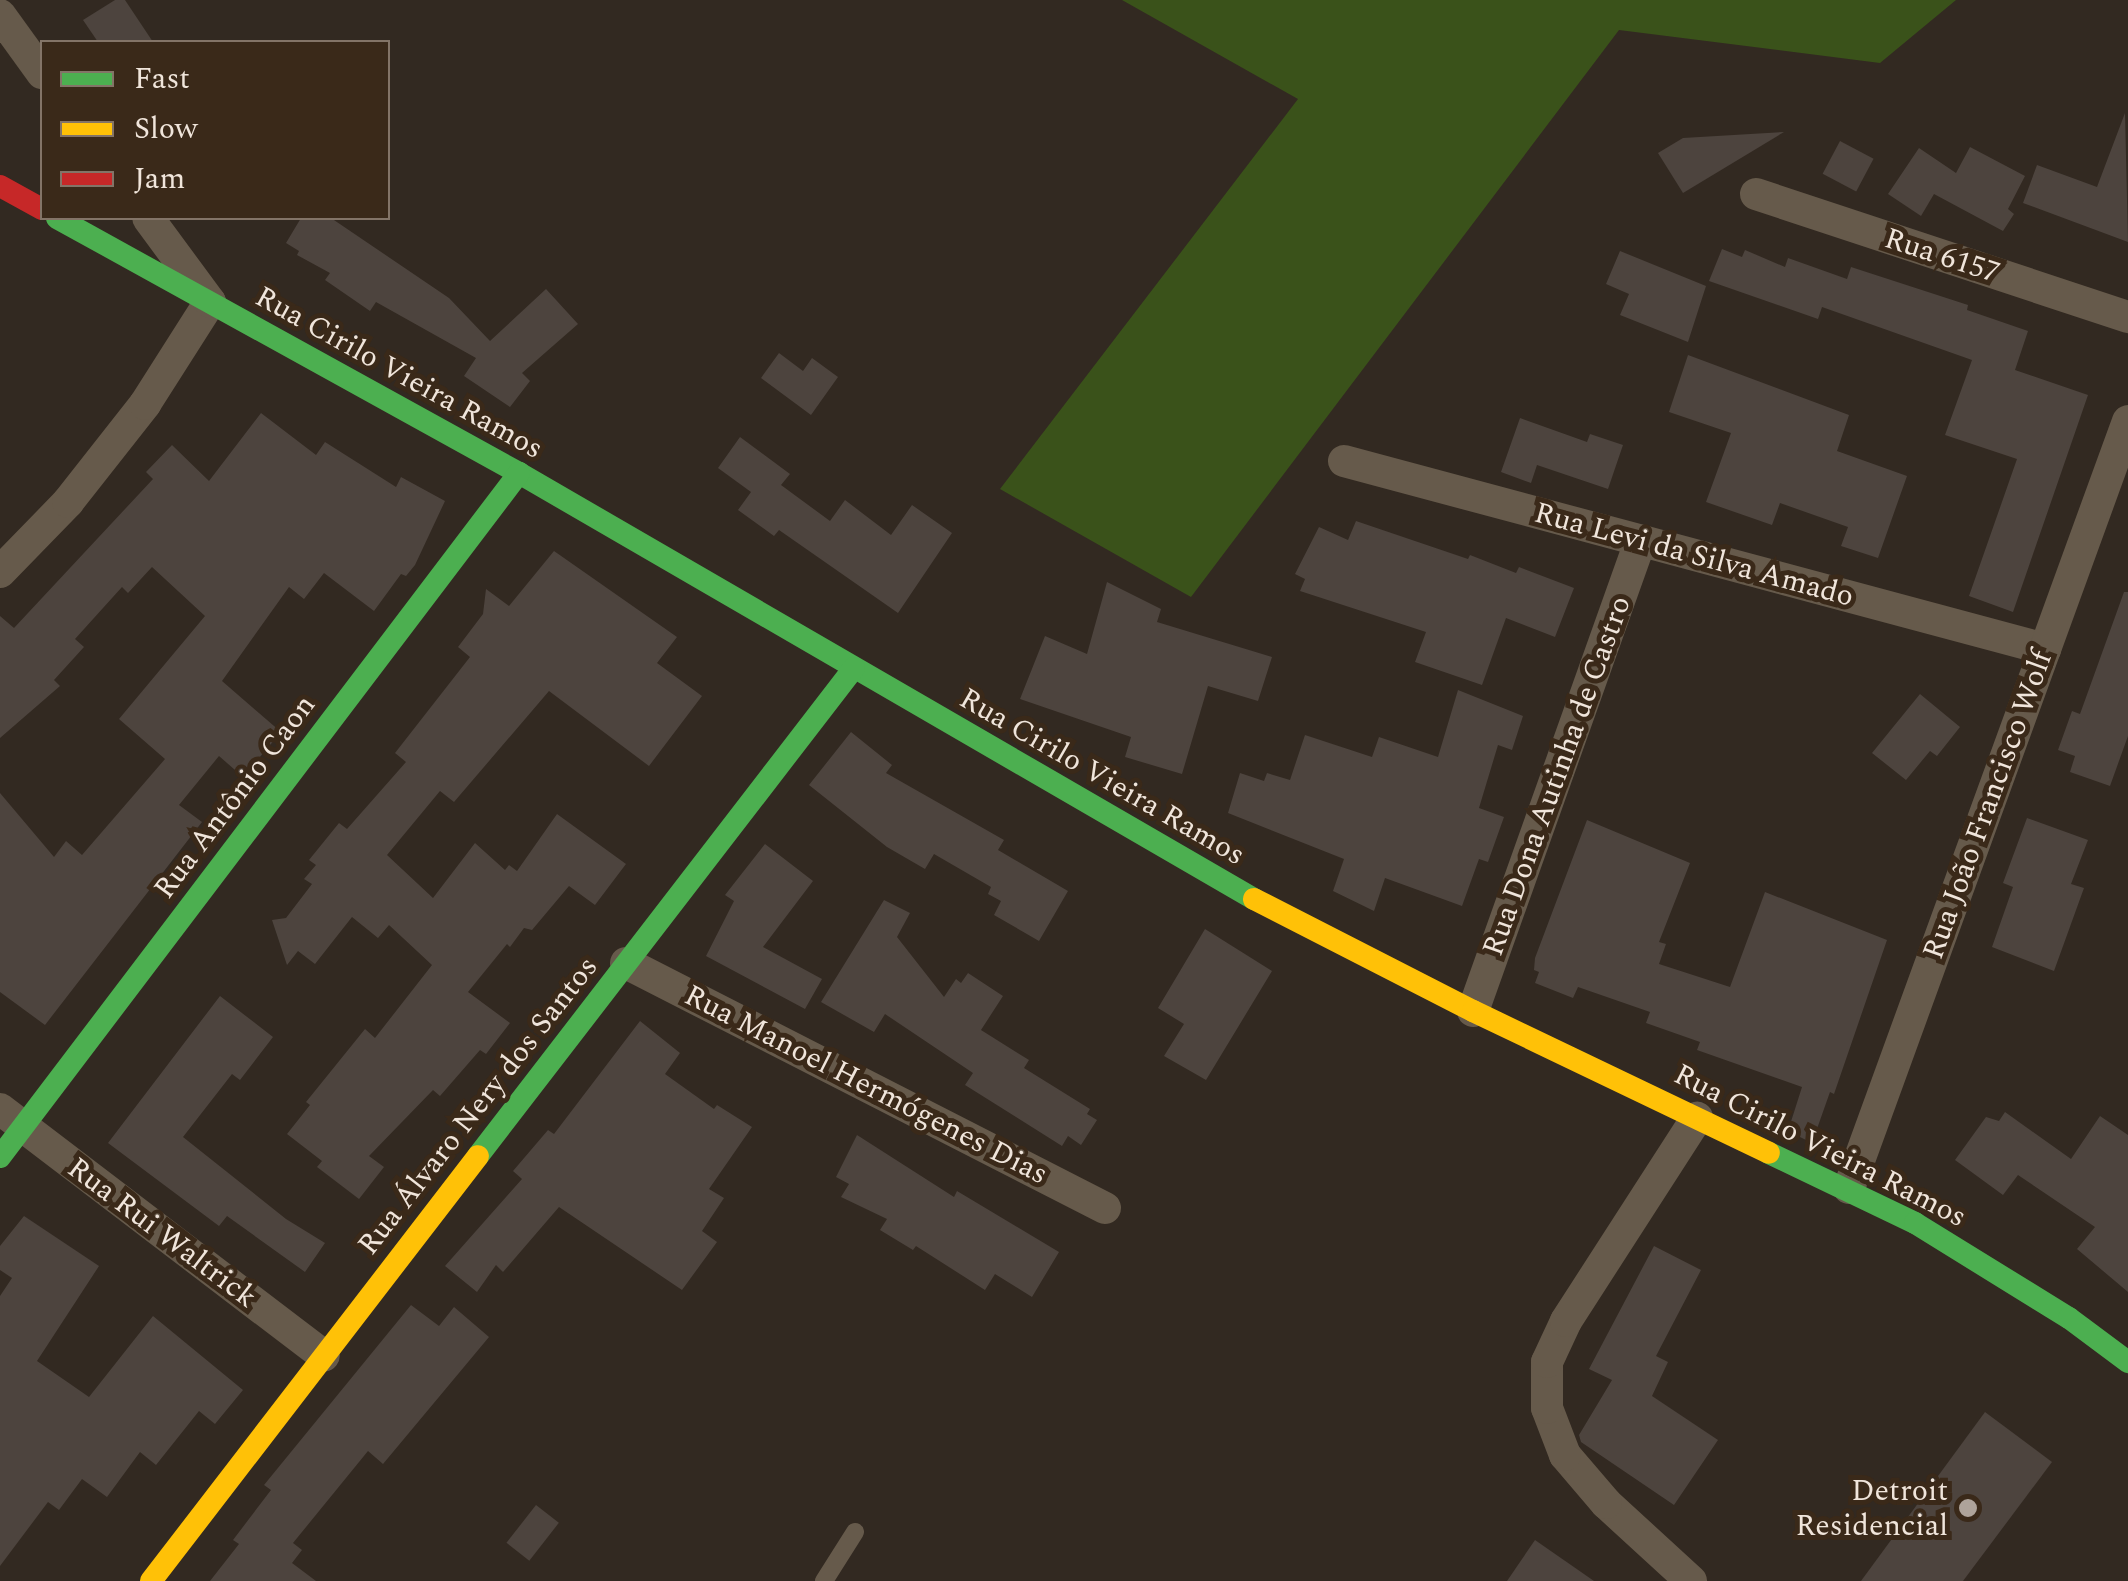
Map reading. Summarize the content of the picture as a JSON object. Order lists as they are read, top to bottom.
{
  "streets": {
    "main road": ["Rua Cirilo Vieira Ramos", "Rua Antônio Caon", "Rua Álvaro Nery dos Santos"],
    "street": [
      "Rua 6157",
      "Rua Levi da Silva Amado",
      "Rua Dona Autinha de Castro",
      "Rua João Francisco Wolf",
      "Rua Manoel Hermógenes Dias",
      "Rua Rui Waltrick"
    ]
  },
  "crossings": [
    ["Rua Cirilo Vieira Ramos", "Rua Dona Autinha de Castro"],
    ["Rua Cirilo Vieira Ramos", "Rua Antônio Caon"],
    ["Rua Cirilo Vieira Ramos", "Rua João Francisco Wolf"],
    ["Rua Cirilo Vieira Ramos", "Rua Álvaro Nery dos Santos"],
    ["Rua Levi da Silva Amado", "Rua Dona Autinha de Castro"],
    ["Rua Levi da Silva Amado", "Rua João Francisco Wolf"],
    ["Rua Antônio Caon", "Rua Rui Waltrick"],
    ["Rua Manoel Hermógenes Dias", "Rua Álvaro Nery dos Santos"],
    ["Rua Álvaro Nery dos Santos", "Rua Rui Waltrick"]
  ],
  "places": ["Detroit Residencial"],
  "legend": ["Fast", "Slow", "Jam"]
}
